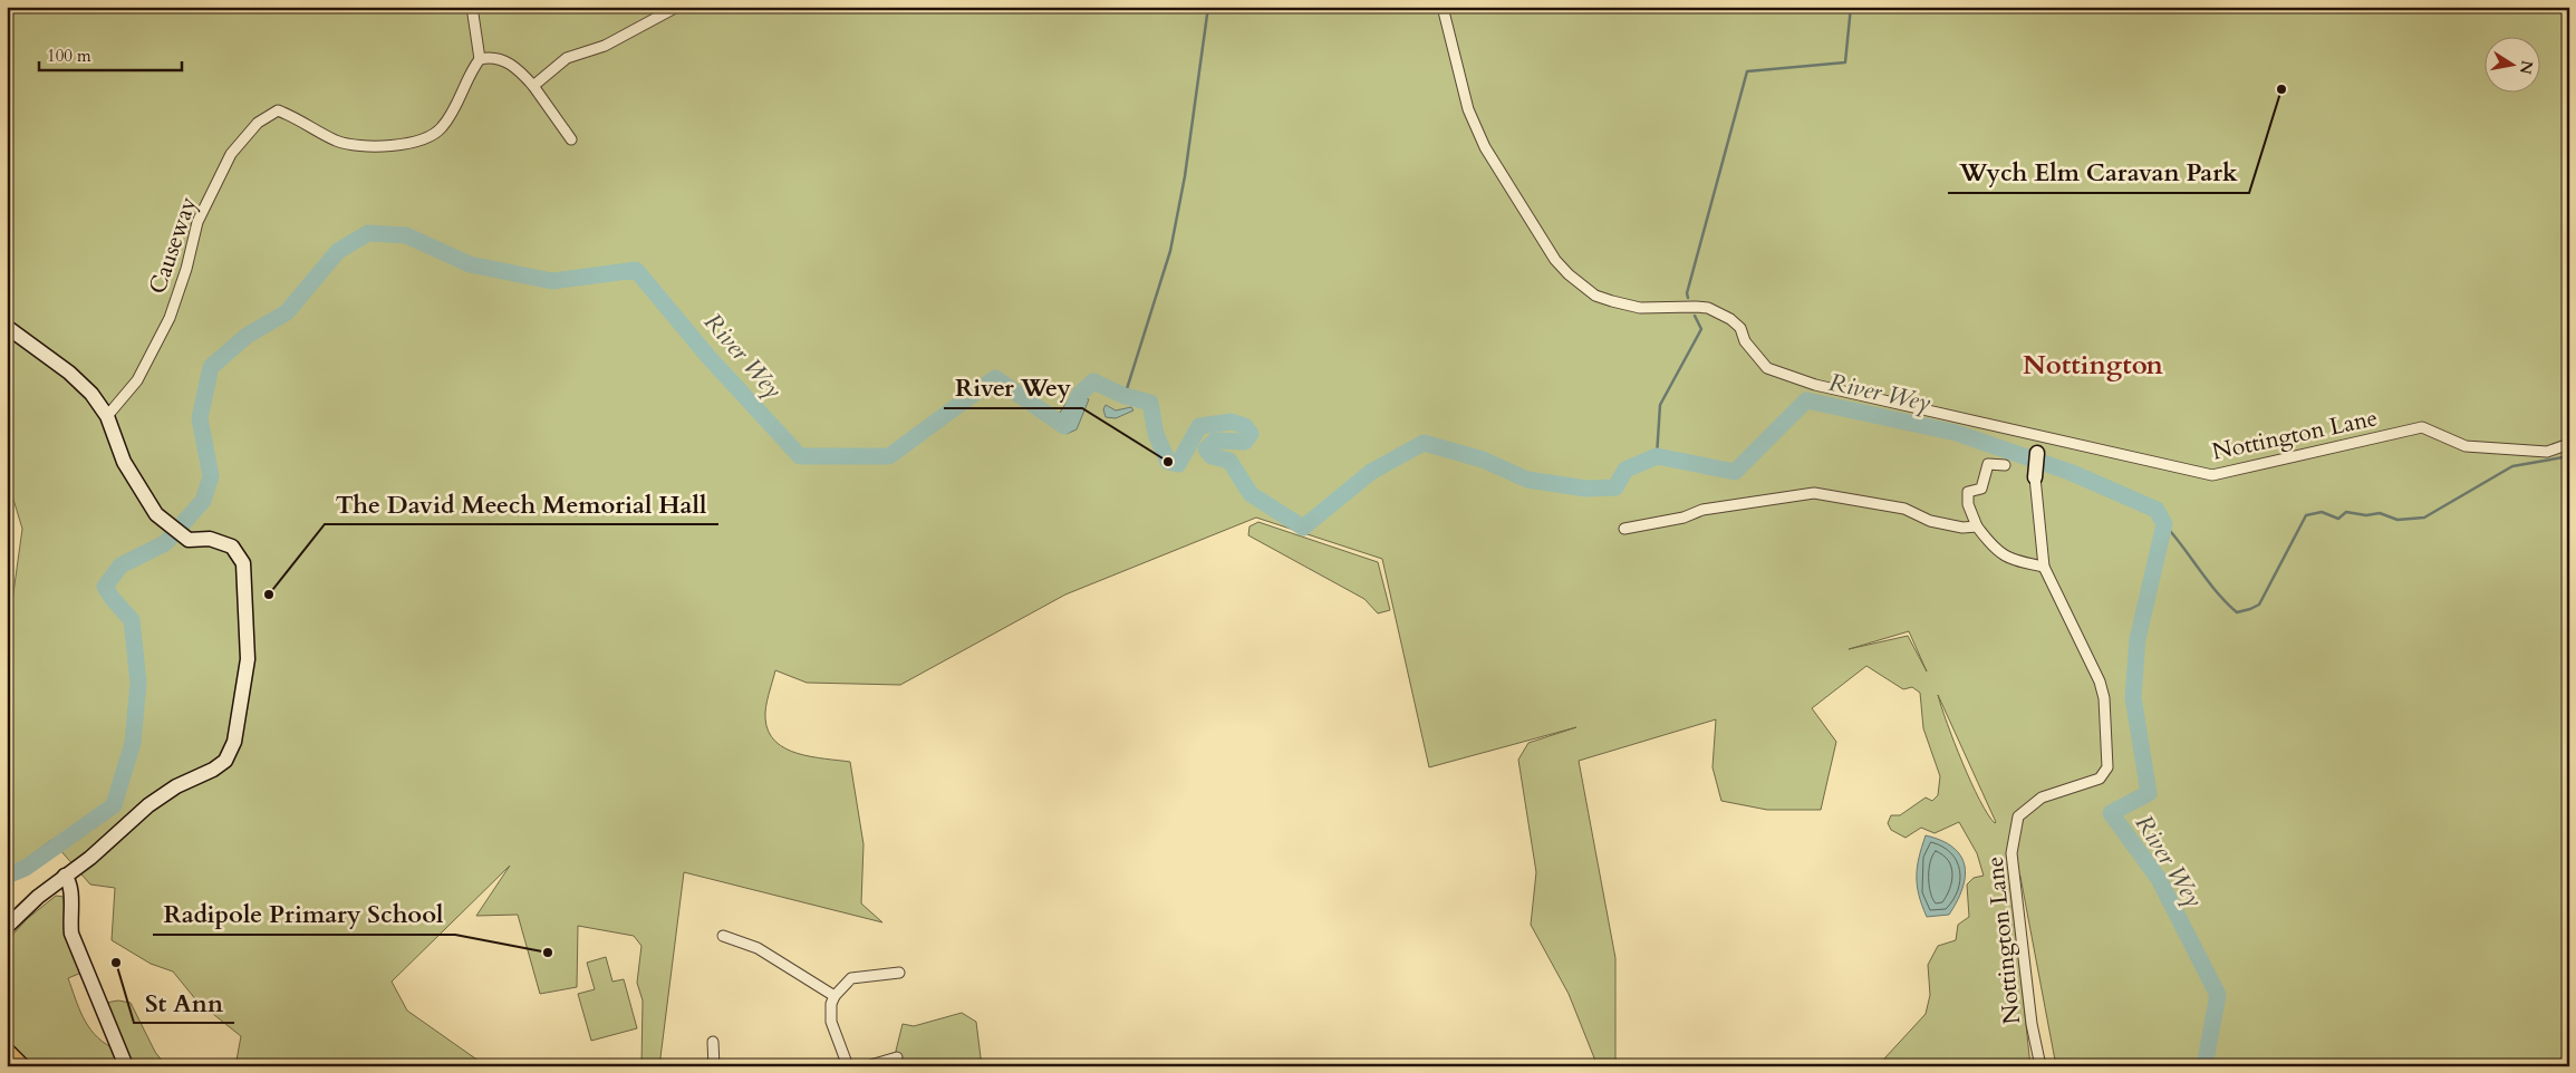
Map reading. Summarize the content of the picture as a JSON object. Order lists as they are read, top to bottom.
{
  "streets": {
    "street": ["Causeway", "Nottington Lane"]
  },
  "districts": ["Nottington"],
  "water": ["River Wey"],
  "places": [
    "Wych Elm Caravan Park",
    "River Wey",
    "The David Meech Memorial Hall",
    "Radipole Primary School",
    "St Ann"
  ],
  "scale_bar": "100 m",
  "north": "right"
}
